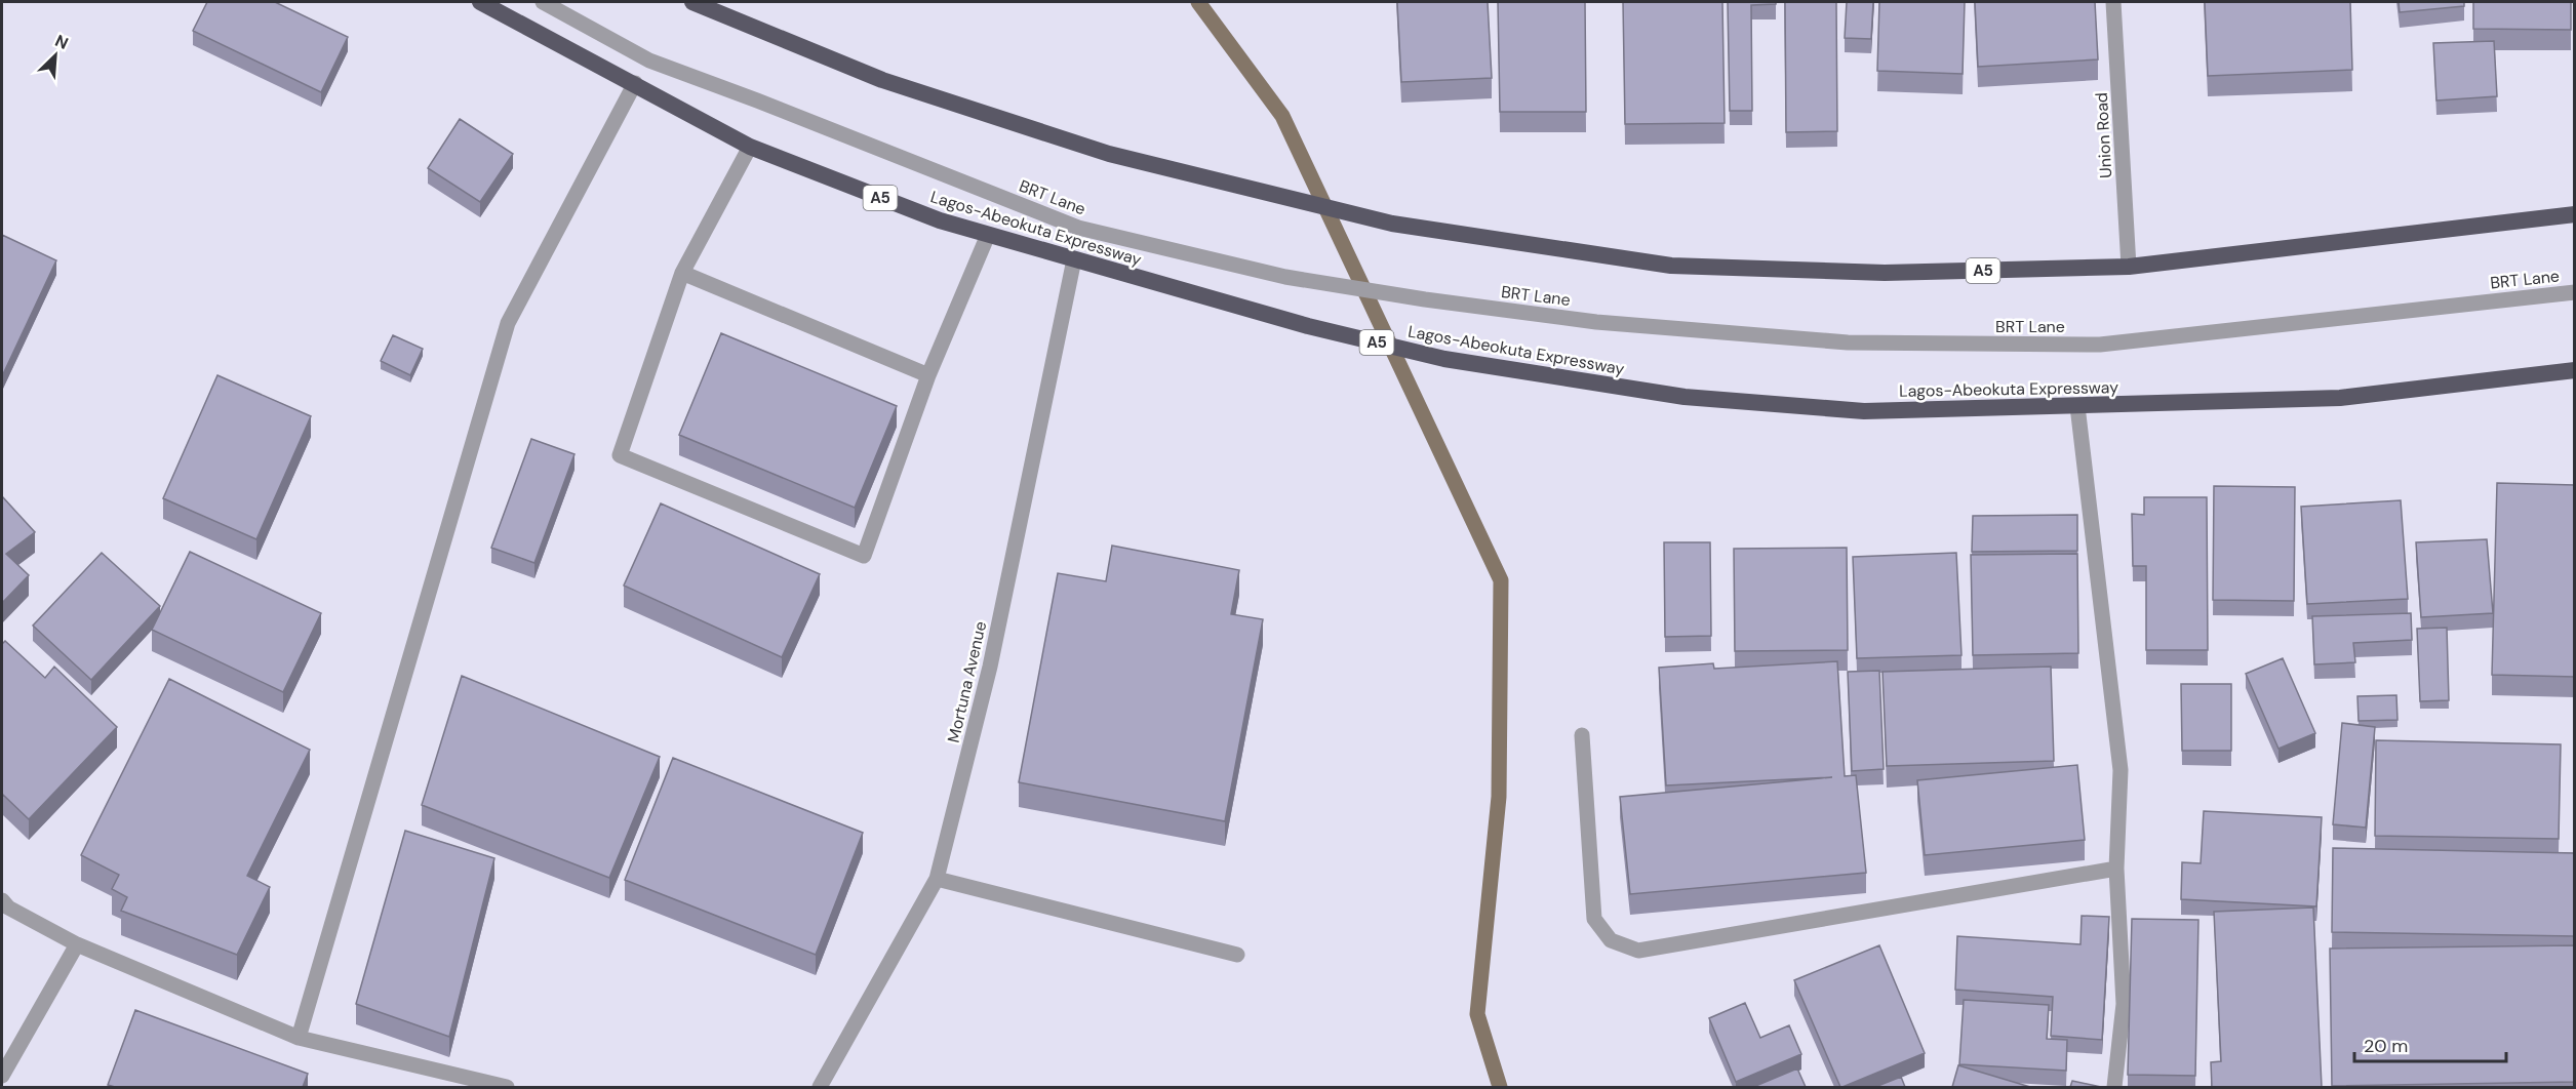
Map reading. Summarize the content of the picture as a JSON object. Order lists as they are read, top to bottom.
{
  "streets": {
    "highway": ["A5", "Lagos-Abeokuta Expressway"],
    "street": ["Union Road", "BRT Lane", "Mortuna Avenue"]
  },
  "crossings": [
    ["Union Road", "A5"],
    ["Lagos-Abeokuta Expressway", "Mortuna Avenue"]
  ],
  "scale_bar": "20 m",
  "north": "top right"
}
